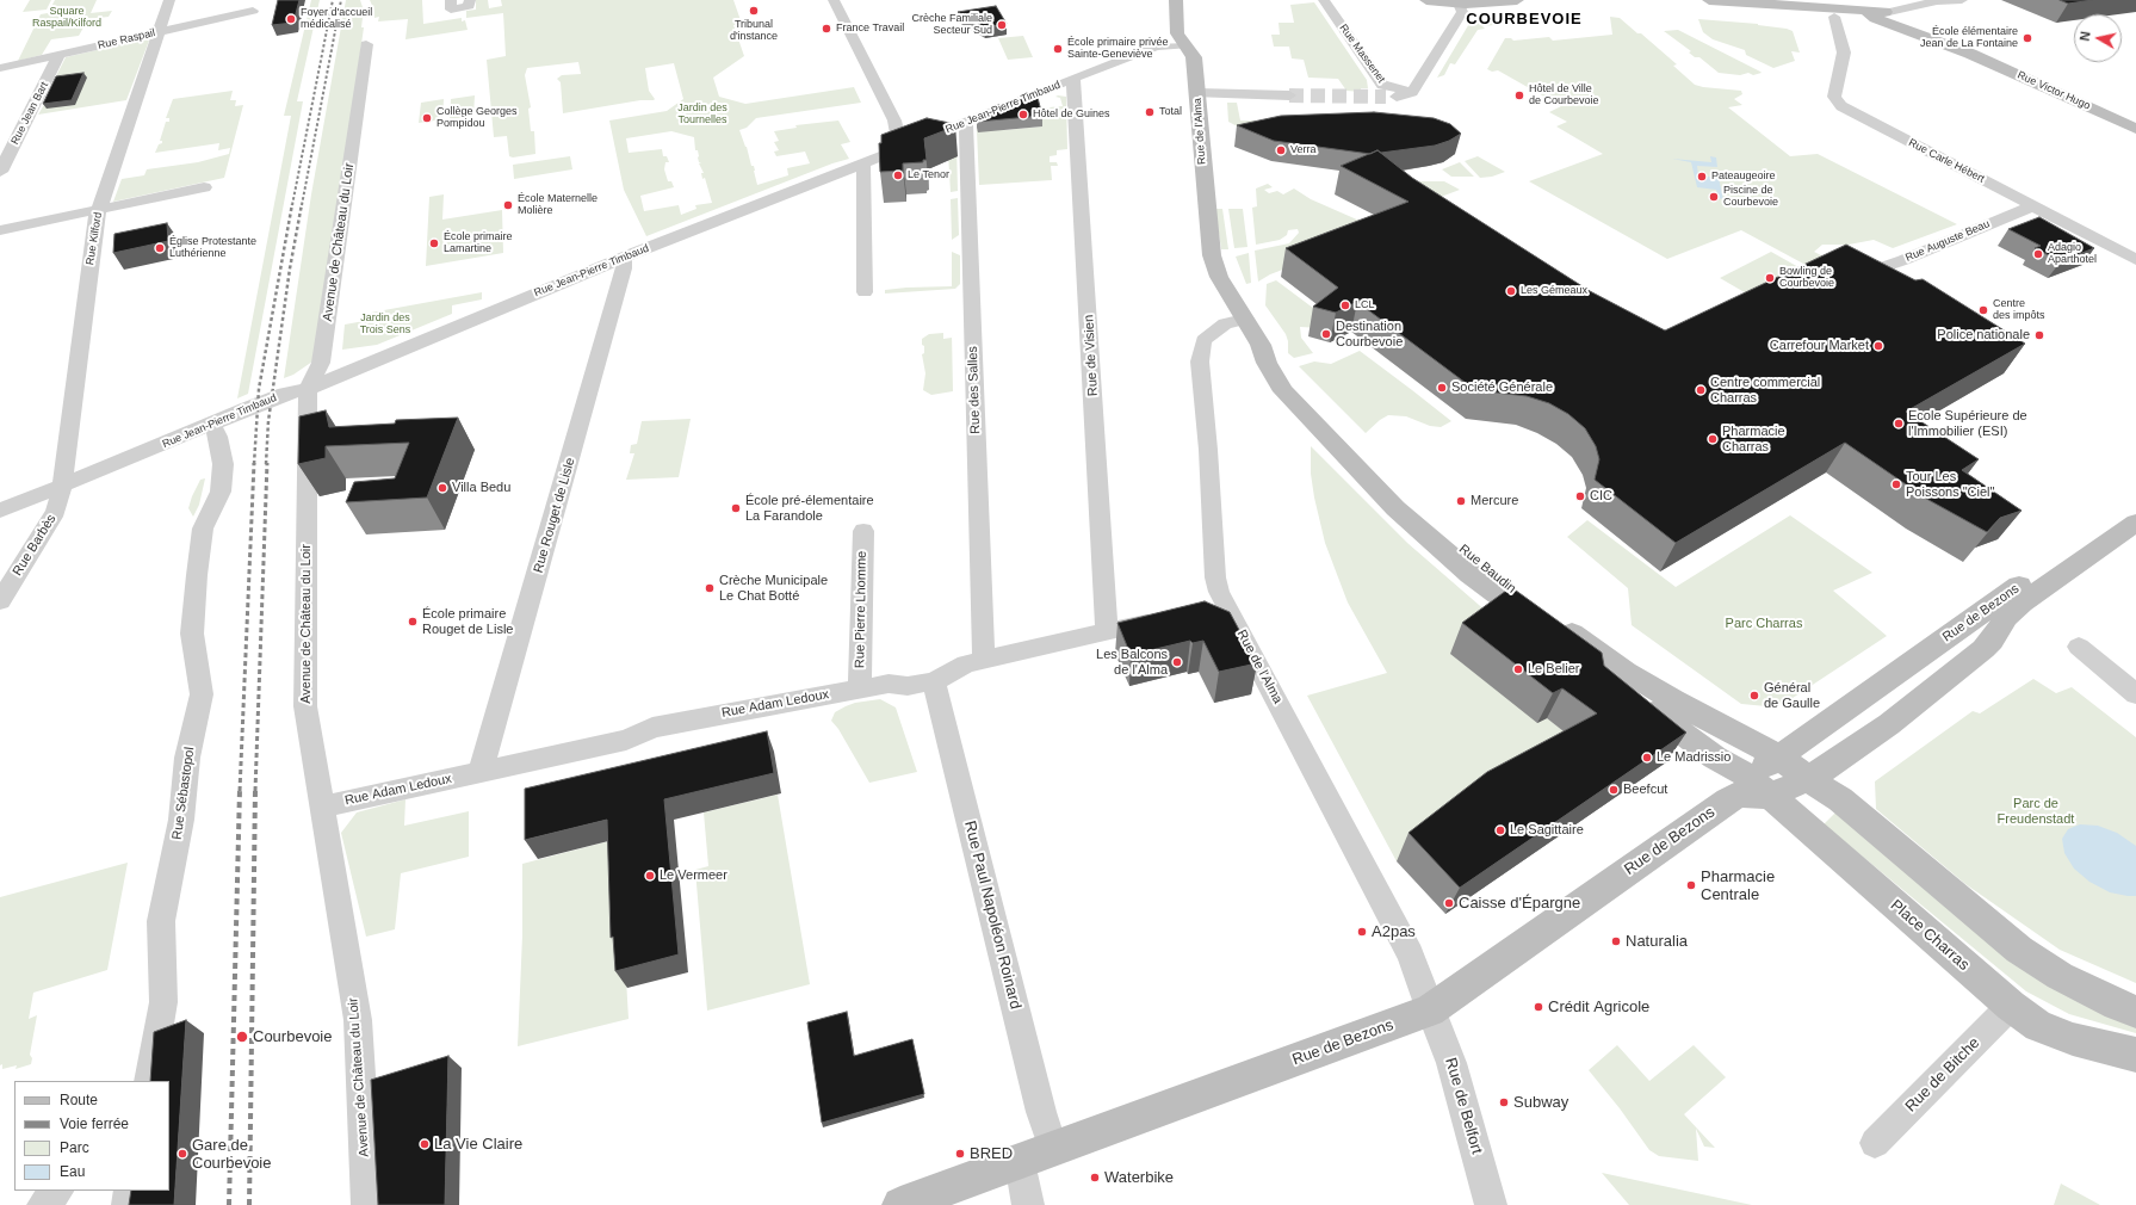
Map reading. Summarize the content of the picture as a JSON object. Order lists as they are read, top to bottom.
{
  "streets": {
    "main road": [
      "Rue Victor Hugo",
      "Rue de l'Alma",
      "Rue Baudin",
      "Rue de Bezons",
      "Place Charras"
    ],
    "street": [
      "Rue Raspail",
      "Rue Massenet",
      "Rue Jean-Pierre Timbaud",
      "Rue Jean Bart",
      "Rue Carle Hébert",
      "Rue Kilford",
      "Rue Auguste Beau",
      "Avenue de Château du Loir",
      "Rue de Visien",
      "Rue des Salles",
      "Rue Rouget de Lisle",
      "Rue Barbès",
      "Rue Pierre Lhomme",
      "Rue Adam Ledoux",
      "Rue Sébastopol",
      "Rue Paul Napoléon Roinard",
      "Rue de Bitche",
      "Rue de Belfort"
    ]
  },
  "crossings": [
    ["Rue Raspail", "Rue Jean Bart"],
    ["Rue Raspail", "Rue Kilford"],
    ["Rue Jean-Pierre Timbaud", "Rue de l'Alma"],
    ["Rue Jean-Pierre Timbaud", "Rue Kilford"],
    ["Rue Jean-Pierre Timbaud", "Avenue de Château du Loir"],
    ["Rue Jean-Pierre Timbaud", "Rue de Visien"],
    ["Rue Jean-Pierre Timbaud", "Rue des Salles"],
    ["Rue Jean-Pierre Timbaud", "Rue Rouget de Lisle"],
    ["Rue Jean-Pierre Timbaud", "Rue Barbès"],
    ["Rue Jean-Pierre Timbaud", "Rue Sébastopol"],
    ["Rue de l'Alma", "Rue Baudin"],
    ["Rue de l'Alma", "Rue de Bezons"],
    ["Rue de l'Alma", "Rue de Belfort"],
    ["Rue Carle Hébert", "Rue Auguste Beau"],
    ["Rue Kilford", "Rue Barbès"],
    ["Avenue de Château du Loir", "Rue Adam Ledoux"],
    ["Rue de Visien", "Rue Adam Ledoux"],
    ["Rue des Salles", "Rue Adam Ledoux"],
    ["Rue Rouget de Lisle", "Rue Adam Ledoux"],
    ["Rue Baudin", "Rue de Bezons"],
    ["Rue Baudin", "Place Charras"],
    ["Rue Pierre Lhomme", "Rue Adam Ledoux"],
    ["Rue de Bezons", "Rue Paul Napoléon Roinard"],
    ["Rue de Bezons", "Place Charras"],
    ["Rue de Bezons", "Rue de Belfort"],
    ["Rue Adam Ledoux", "Rue Paul Napoléon Roinard"],
    ["Place Charras", "Rue de Bitche"]
  ],
  "districts": ["COURBEVOIE"],
  "parks": [
    "Square Raspail/Kilford",
    "Jardin des Tournelles",
    "Jardin des Trois Sens",
    "Parc Charras",
    "Parc de Freudenstadt"
  ],
  "places": [
    "Tribunal d'instance",
    "Foyer d'accueil médicalisé",
    "Crèche Familiale Secteur Sud",
    "France Travail",
    "École élémentaire Jean de La Fontaine",
    "École primaire privée Sainte-Geneviève",
    "Hôtel de Ville de Courbevoie",
    "Total",
    "Hôtel de Guines",
    "Collège Georges Pompidou",
    "Verra",
    "Le Tenor",
    "Pateaugeoire",
    "Piscine de Courbevoie",
    "École Maternelle Molière",
    "École primaire Lamartine",
    "Église Protestante Luthérienne",
    "Adagio Aparthotel",
    "Bowling de Courbevoie",
    "Les Gémeaux",
    "LCL",
    "Centre des impôts",
    "Destination Courbevoie",
    "Police nationale",
    "Carrefour Market",
    "Société Générale",
    "Centre commercial Charras",
    "Ecole Supérieure de l'Immobilier (ESI)",
    "Pharmacie Charras",
    "Tour Les Poissons \"Ciel\"",
    "Villa Bedu",
    "CIC",
    "Mercure",
    "École pré-élementaire La Farandole",
    "Crèche Municipale Le Chat Botté",
    "École primaire Rouget de Lisle",
    "Les Balcons de l'Alma",
    "Le Belier",
    "Général de Gaulle",
    "Le Madrissio",
    "Beefcut",
    "Le Sagittaire",
    "Le Vermeer",
    "Pharmacie Centrale",
    "Caisse d'Épargne",
    "A2pas",
    "Naturalia",
    "Crédit Agricole",
    "Courbevoie",
    "Subway",
    "La Vie Claire",
    "Gare de Courbevoie",
    "BRED",
    "Waterbike"
  ],
  "legend": [
    "Route",
    "Voie ferrée",
    "Parc",
    "Eau"
  ],
  "north": "left"
}
